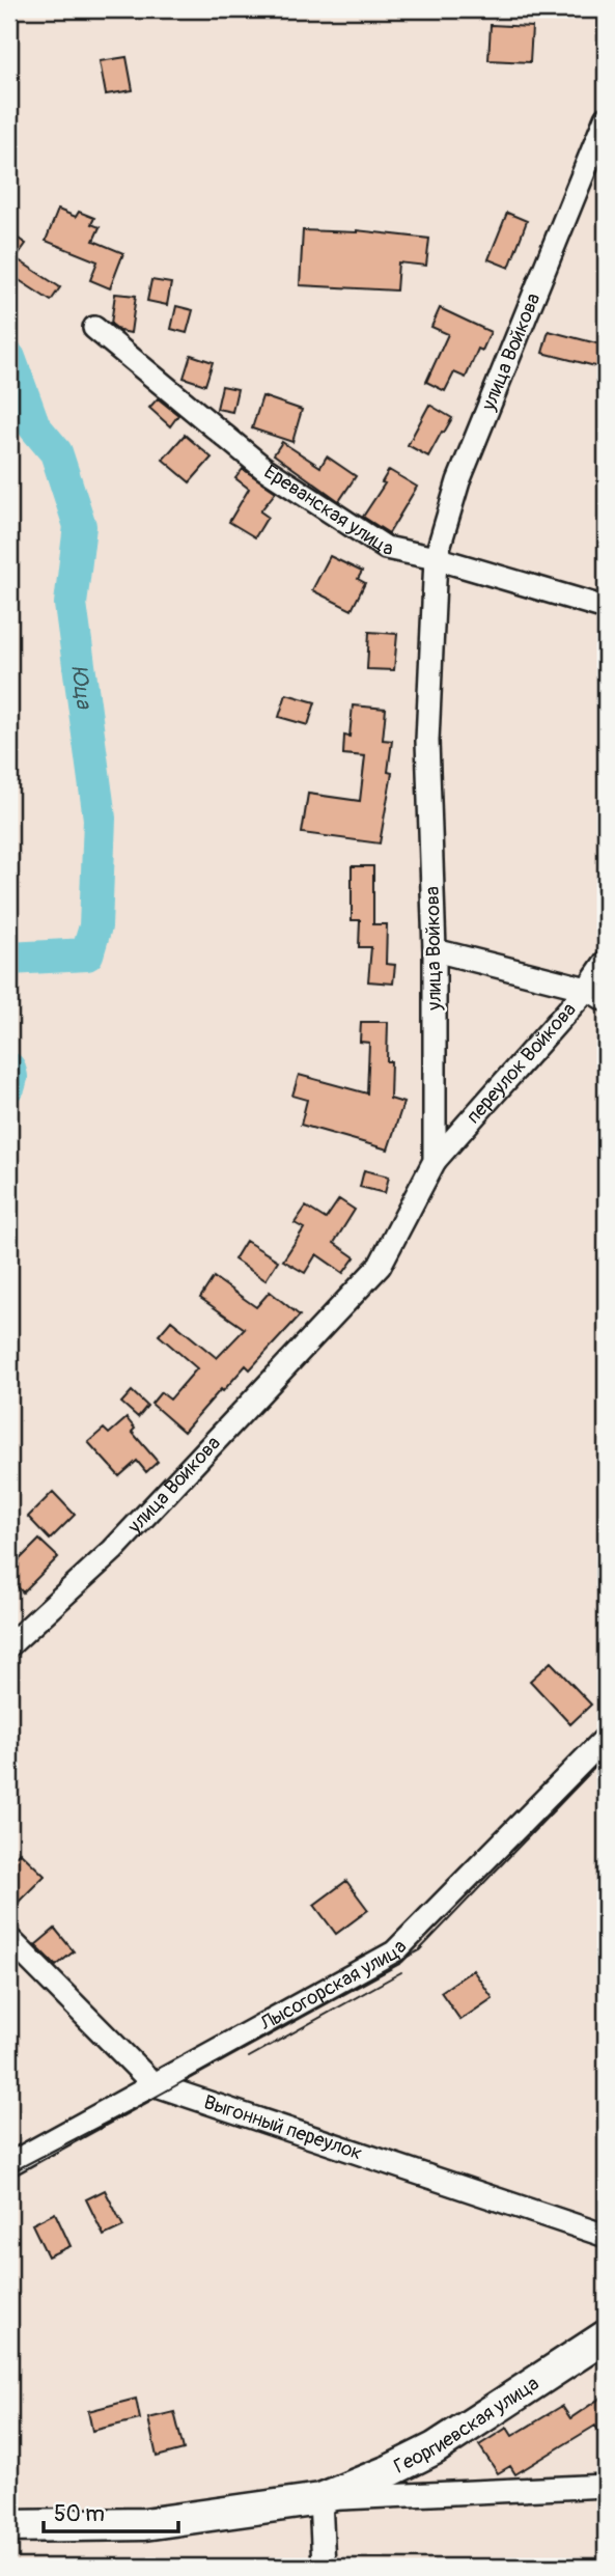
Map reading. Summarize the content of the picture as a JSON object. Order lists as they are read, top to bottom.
{
  "streets": {
    "main road": ["Георгиевская улица"],
    "street": [
      "улица Войкова",
      "Ереванская улица",
      "переулок Войкова",
      "Лысогорская улица",
      "Выгонный переулок"
    ]
  },
  "crossings": [
    ["улица Войкова", "Ереванская улица"],
    ["улица Войкова", "переулок Войкова"],
    ["Лысогорская улица", "Выгонный переулок"]
  ],
  "water": ["Юца"],
  "scale_bar": "50 m"
}
